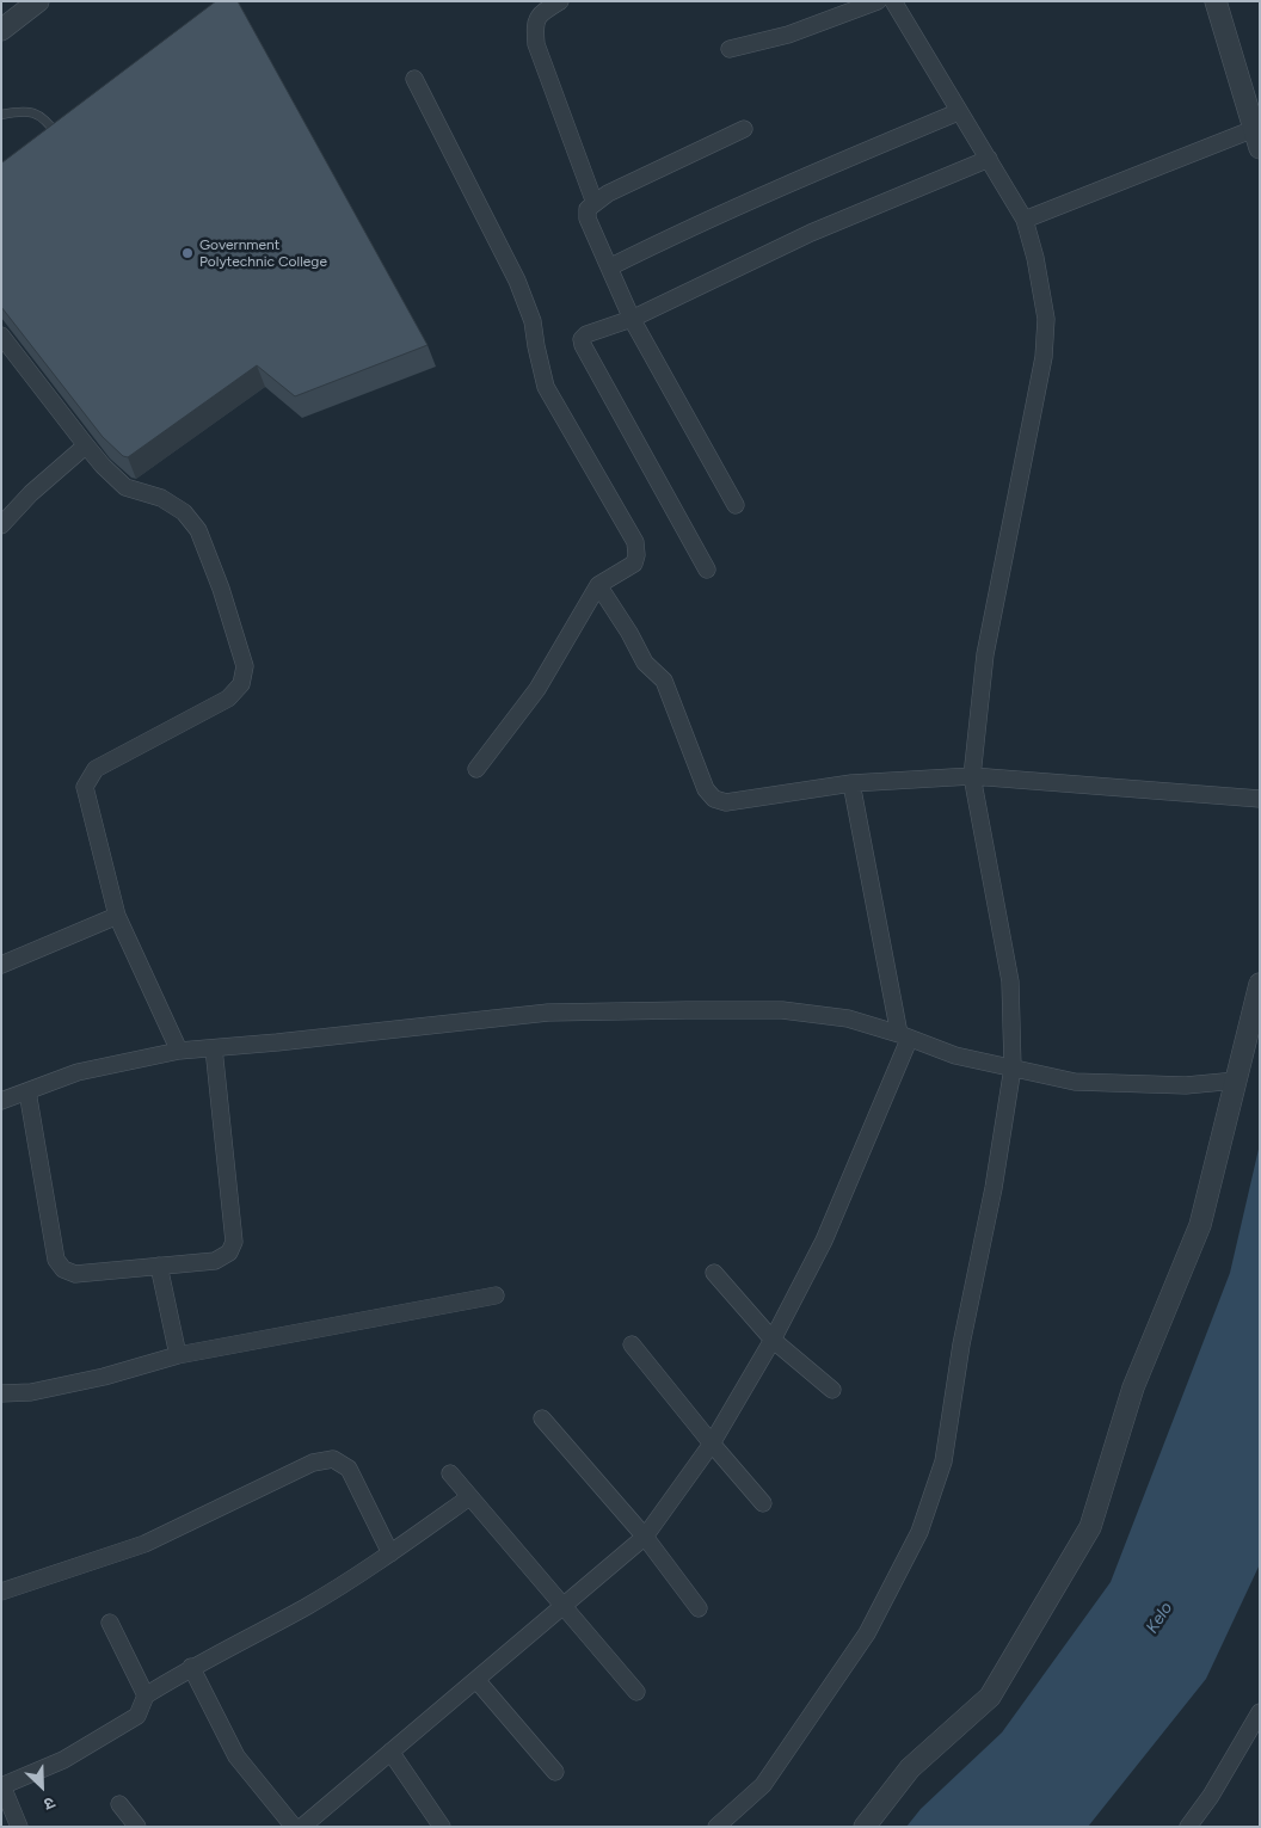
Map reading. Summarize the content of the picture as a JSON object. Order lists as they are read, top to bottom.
{
  "water": ["Kelo"],
  "places": ["Government Polytechnic College"],
  "north": "bottom right"
}
